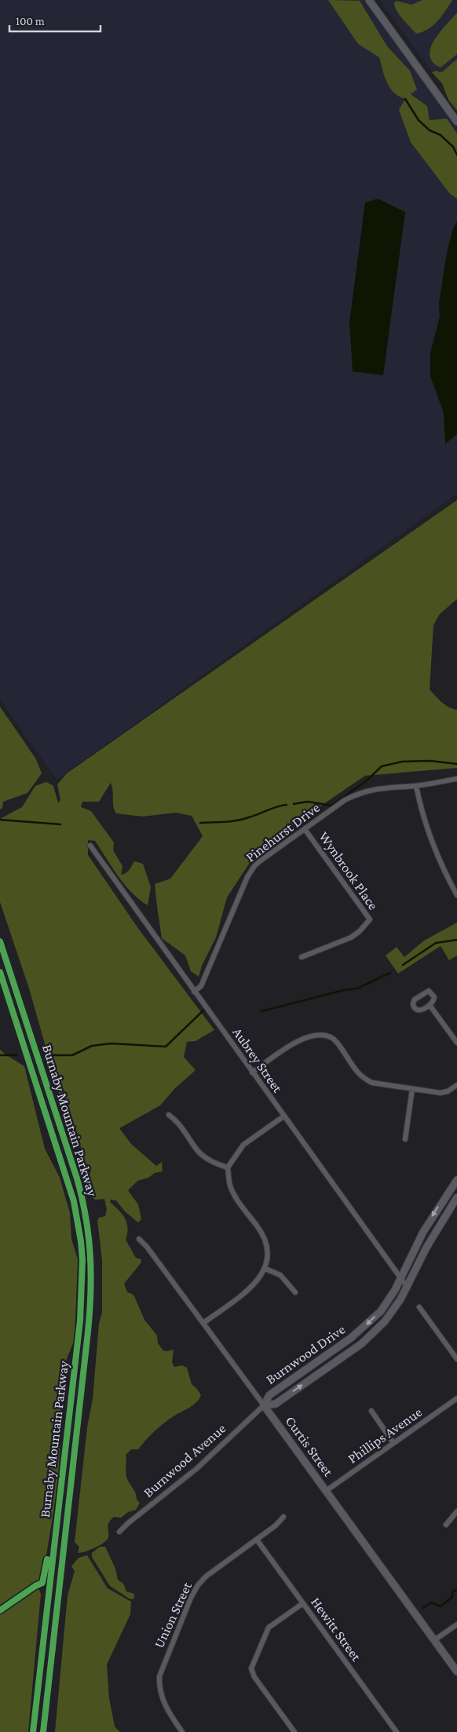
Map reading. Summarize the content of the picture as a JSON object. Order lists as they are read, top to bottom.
{
  "streets": {
    "main road": ["Burnaby Mountain Parkway", "Burnwood Drive", "Curtis Street"],
    "street": [
      "Pinehurst Drive",
      "Wynbrook Place",
      "Aubrey Street",
      "Phillips Avenue",
      "Burnwood Avenue",
      "Union Street",
      "Hewitt Street"
    ]
  },
  "crossings": [
    ["Pinehurst Drive", "Wynbrook Place"],
    ["Pinehurst Drive", "Aubrey Street"],
    ["Aubrey Street", "Burnwood Drive"],
    ["Burnwood Drive", "Curtis Street"],
    ["Burnwood Drive", "Burnwood Avenue"],
    ["Phillips Avenue", "Curtis Street"],
    ["Curtis Street", "Burnwood Avenue"],
    ["Union Street", "Hewitt Street"]
  ],
  "scale_bar": "100 m"
}
